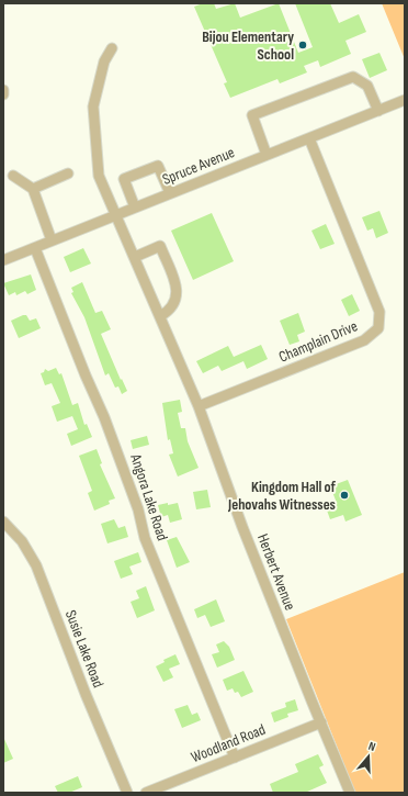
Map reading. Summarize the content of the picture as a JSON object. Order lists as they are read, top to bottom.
{
  "streets": {
    "street": [
      "Spruce Avenue",
      "Champlain Drive",
      "Angora Lake Road",
      "Herbert Avenue",
      "Susie Lake Road",
      "Woodland Road"
    ]
  },
  "crossings": [
    ["Spruce Avenue", "Champlain Drive"],
    ["Spruce Avenue", "Angora Lake Road"],
    ["Spruce Avenue", "Herbert Avenue"],
    ["Champlain Drive", "Herbert Avenue"],
    ["Angora Lake Road", "Woodland Road"],
    ["Herbert Avenue", "Woodland Road"]
  ],
  "places": ["Bijou Elementary School", "Kingdom Hall of Jehovahs Witnesses"],
  "north": "top"
}
